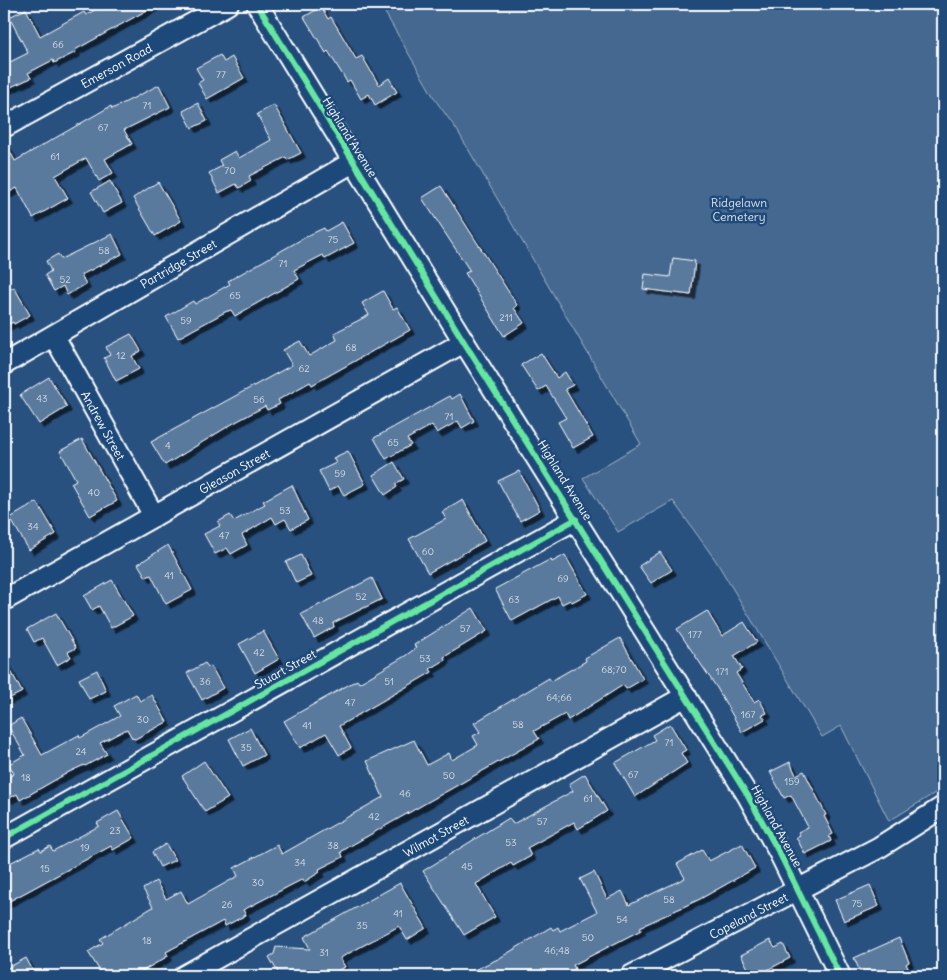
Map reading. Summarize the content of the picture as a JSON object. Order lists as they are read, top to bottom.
{
  "streets": {
    "street": [
      "Emerson Road",
      "Highland Avenue",
      "Partridge Street",
      "Andrew Street",
      "Gleason Street",
      "Stuart Street",
      "Wilmot Street",
      "Copeland Street"
    ]
  },
  "crossings": [
    ["Highland Avenue", "Partridge Street"],
    ["Highland Avenue", "Gleason Street"],
    ["Highland Avenue", "Stuart Street"],
    ["Highland Avenue", "Wilmot Street"],
    ["Highland Avenue", "Copeland Street"],
    ["Partridge Street", "Andrew Street"],
    ["Andrew Street", "Gleason Street"]
  ],
  "parks": ["Ridgelawn Cemetery"],
  "house_numbers": [
    "66",
    "77",
    "71",
    "67",
    "61",
    "70",
    "75",
    "58",
    "71",
    "52",
    "65",
    "211",
    "59",
    "68",
    "12",
    "62",
    "43",
    "56",
    "71",
    "65",
    "4",
    "59",
    "40",
    "53",
    "34",
    "47",
    "60",
    "41",
    "69",
    "52",
    "63",
    "48",
    "57",
    "177",
    "42",
    "53",
    "68;70",
    "171",
    "36",
    "51",
    "64;66",
    "47",
    "167",
    "30",
    "58",
    "41",
    "71",
    "35",
    "24",
    "67",
    "50",
    "18",
    "159",
    "46",
    "61",
    "42",
    "57",
    "23",
    "53",
    "38",
    "19",
    "34",
    "45",
    "15",
    "30",
    "58",
    "75",
    "26",
    "41",
    "54",
    "35",
    "50",
    "18",
    "46;48",
    "31"
  ]
}
